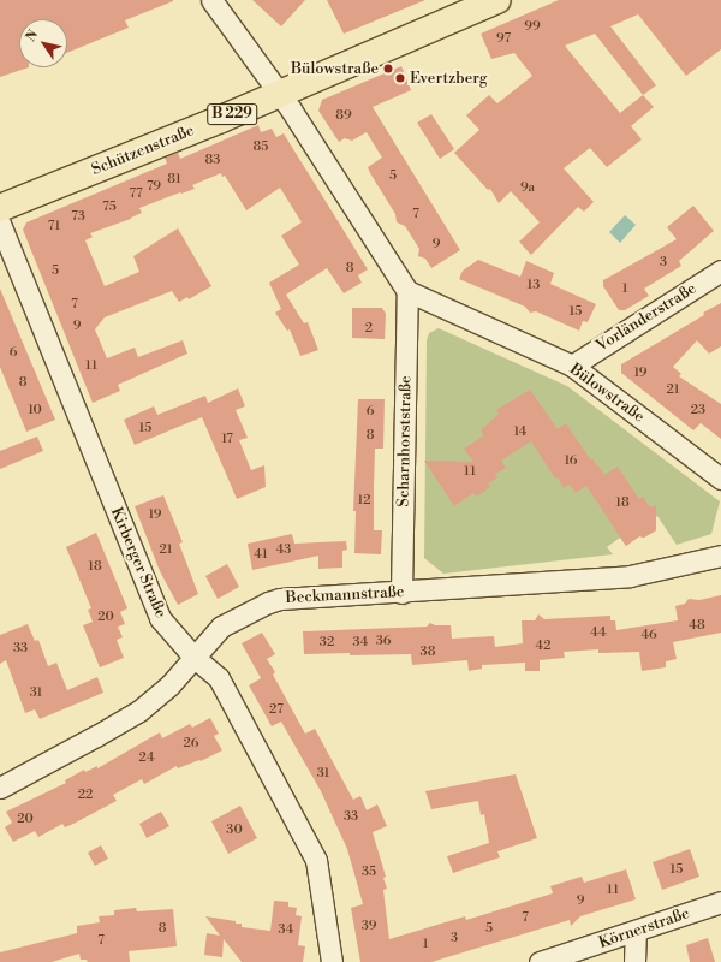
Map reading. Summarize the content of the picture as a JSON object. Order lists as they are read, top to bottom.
{
  "streets": {
    "main road": ["B 229", "Schützenstraße"],
    "street": [
      "Vorländerstraße",
      "Bülowstraße",
      "Scharnhorststraße",
      "Kirberger Straße",
      "Beckmannstraße",
      "Körnerstraße"
    ]
  },
  "crossings": [
    ["Vorländerstraße", "Bülowstraße"],
    ["Bülowstraße", "Scharnhorststraße"],
    ["Scharnhorststraße", "Beckmannstraße"],
    ["Kirberger Straße", "Beckmannstraße"]
  ],
  "places": ["Bülowstraße", "Evertzberg"],
  "house_numbers": [
    "99",
    "97",
    "89",
    "85",
    "83",
    "5",
    "81",
    "79",
    "9a",
    "77",
    "75",
    "7",
    "73",
    "71",
    "9",
    "3",
    "8",
    "5",
    "13",
    "1",
    "7",
    "15",
    "9",
    "2",
    "6",
    "11",
    "19",
    "8",
    "21",
    "10",
    "23",
    "6",
    "15",
    "14",
    "8",
    "17",
    "16",
    "11",
    "12",
    "18",
    "19",
    "21",
    "43",
    "41",
    "18",
    "20",
    "48",
    "44",
    "46",
    "36",
    "32",
    "34",
    "42",
    "33",
    "38",
    "31",
    "27",
    "26",
    "24",
    "31",
    "22",
    "33",
    "20",
    "30",
    "15",
    "35",
    "11",
    "9",
    "7",
    "39",
    "8",
    "5",
    "34",
    "3",
    "7",
    "1"
  ],
  "north": "top left"
}
